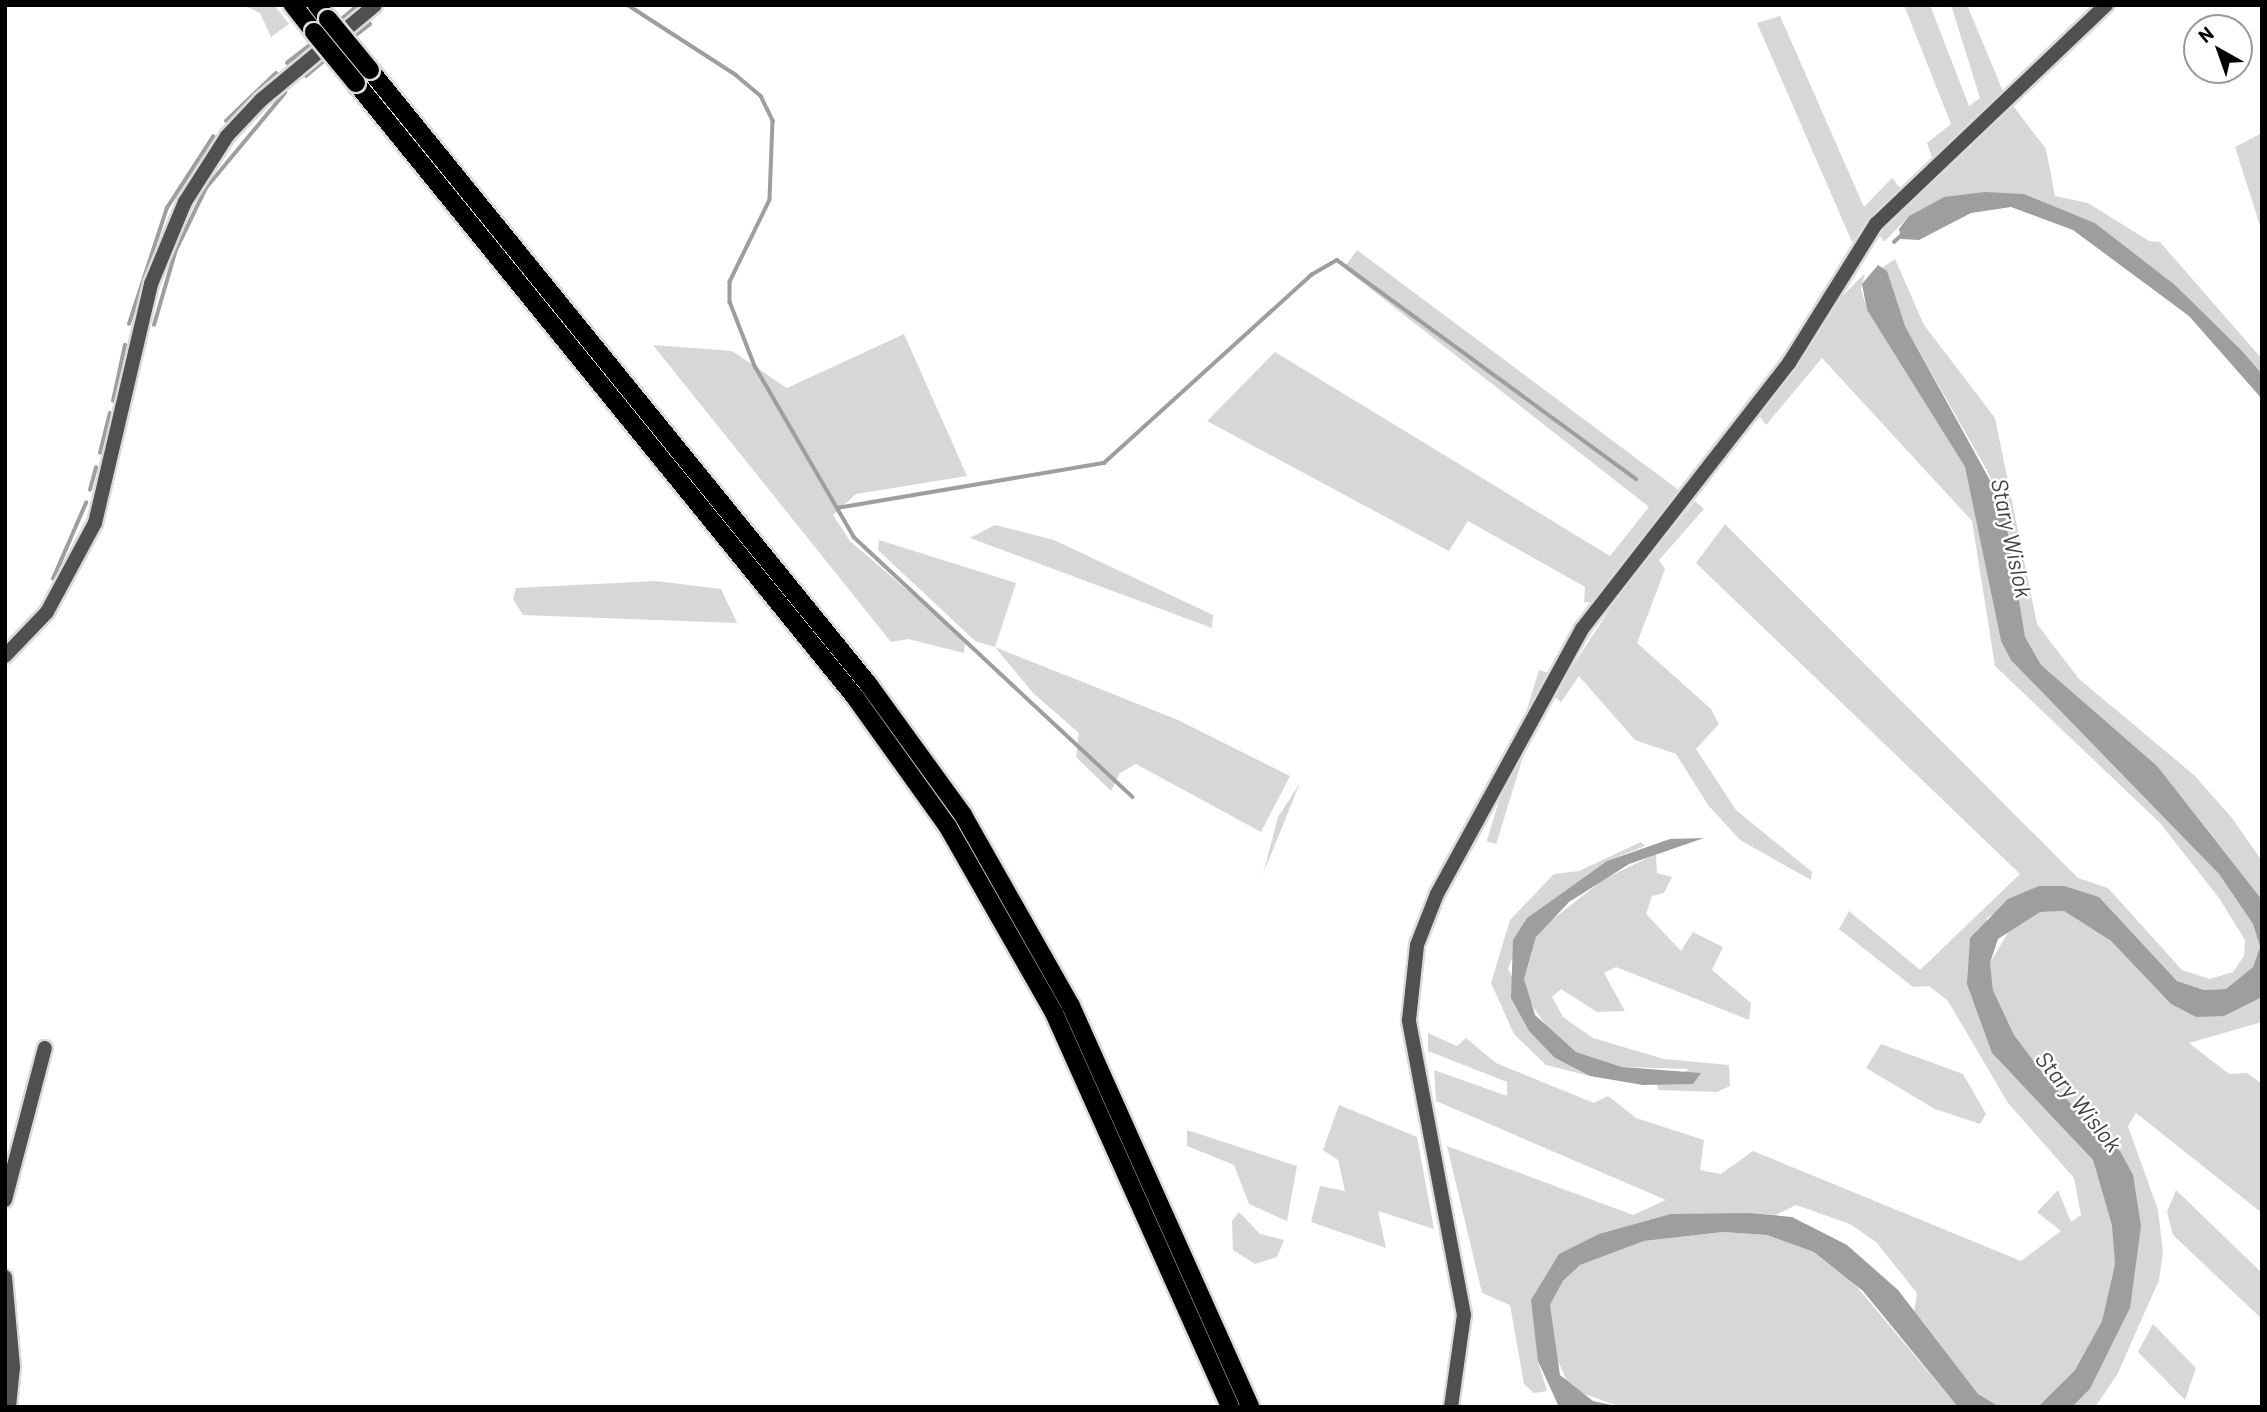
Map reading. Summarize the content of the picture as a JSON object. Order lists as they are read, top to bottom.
{
  "water": ["Stary Wislok"],
  "north": "top left"
}
